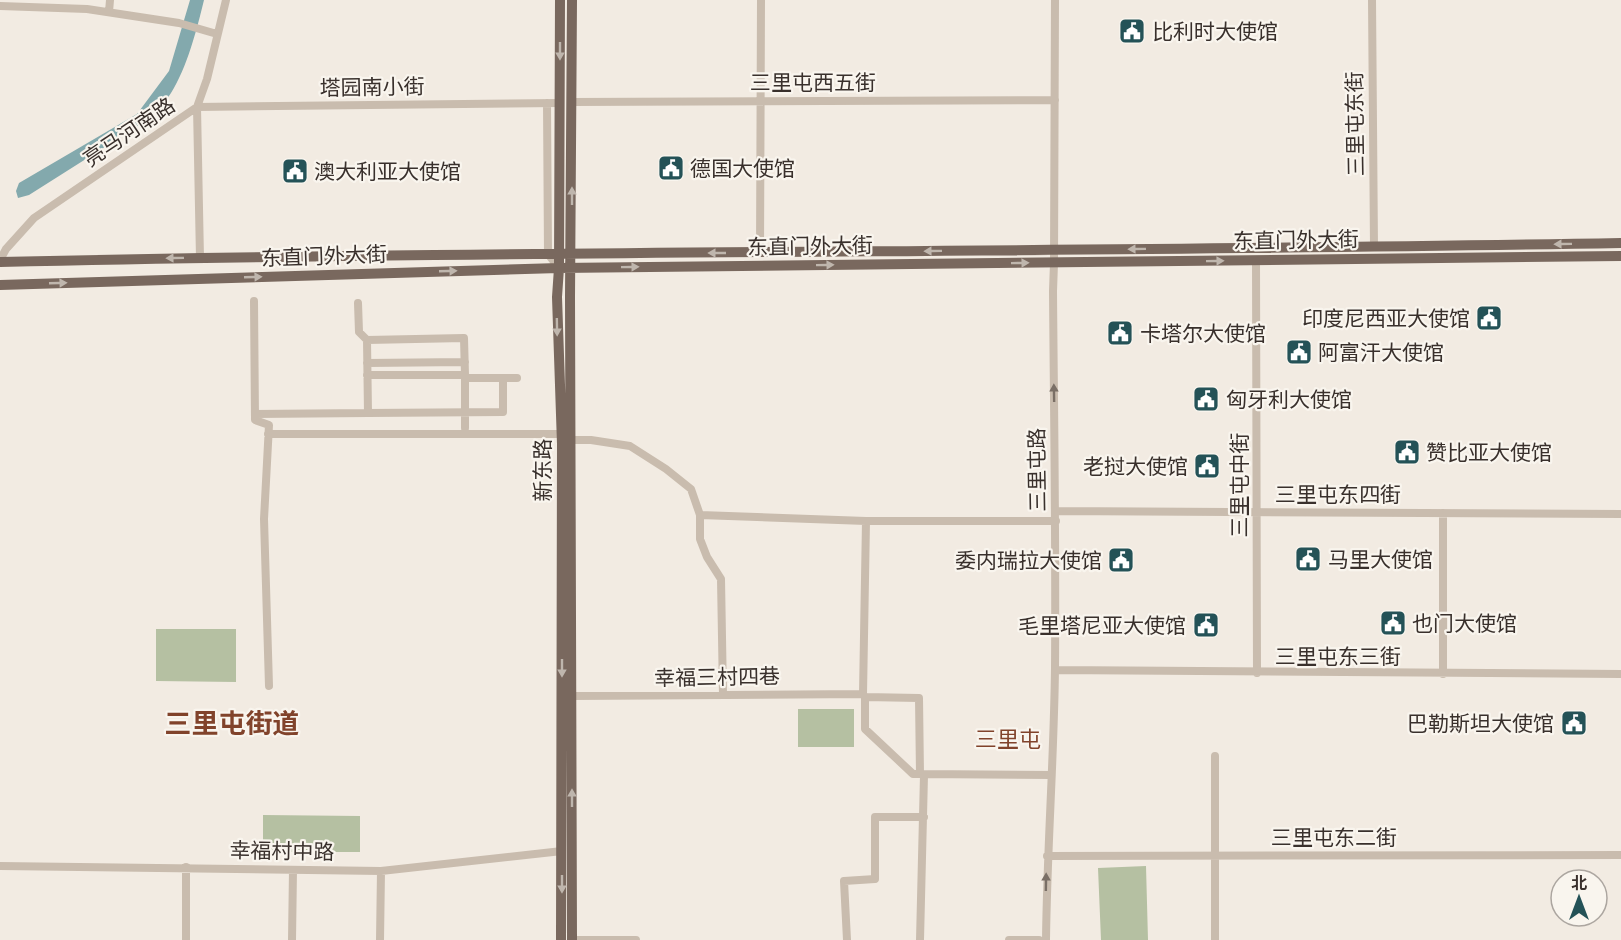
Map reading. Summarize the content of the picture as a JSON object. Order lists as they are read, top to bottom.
{
  "streets": {
    "main road": ["东直门外大街", "新东路"],
    "street": [
      "三里屯西五街",
      "塔园南小街",
      "三里屯东街",
      "亮马河南路",
      "三里屯路",
      "三里屯中街",
      "三里屯东四街",
      "三里屯东三街",
      "幸福三村四巷",
      "三里屯东二街",
      "幸福村中路"
    ]
  },
  "crossings": [
    ["三里屯西五街", "新东路"],
    ["三里屯西五街", "三里屯路"],
    ["塔园南小街", "亮马河南路"],
    ["塔园南小街", "新东路"],
    ["三里屯东街", "东直门外大街"],
    ["亮马河南路", "东直门外大街"],
    ["东直门外大街", "新东路"],
    ["东直门外大街", "三里屯路"],
    ["东直门外大街", "三里屯中街"],
    ["新东路", "幸福三村四巷"],
    ["新东路", "幸福村中路"],
    ["三里屯路", "三里屯东四街"],
    ["三里屯路", "三里屯东三街"],
    ["三里屯路", "三里屯东二街"],
    ["三里屯中街", "三里屯东四街"],
    ["三里屯中街", "三里屯东三街"]
  ],
  "one_way": ["三里屯路"],
  "districts": ["三里屯街道", "三里屯"],
  "places": {
    "public building": [
      "比利时大使馆",
      "德国大使馆",
      "澳大利亚大使馆",
      "印度尼西亚大使馆",
      "卡塔尔大使馆",
      "阿富汗大使馆",
      "匈牙利大使馆",
      "赞比亚大使馆",
      "老挝大使馆",
      "马里大使馆",
      "委内瑞拉大使馆",
      "也门大使馆",
      "毛里塔尼亚大使馆",
      "巴勒斯坦大使馆"
    ]
  },
  "north": "top"
}
